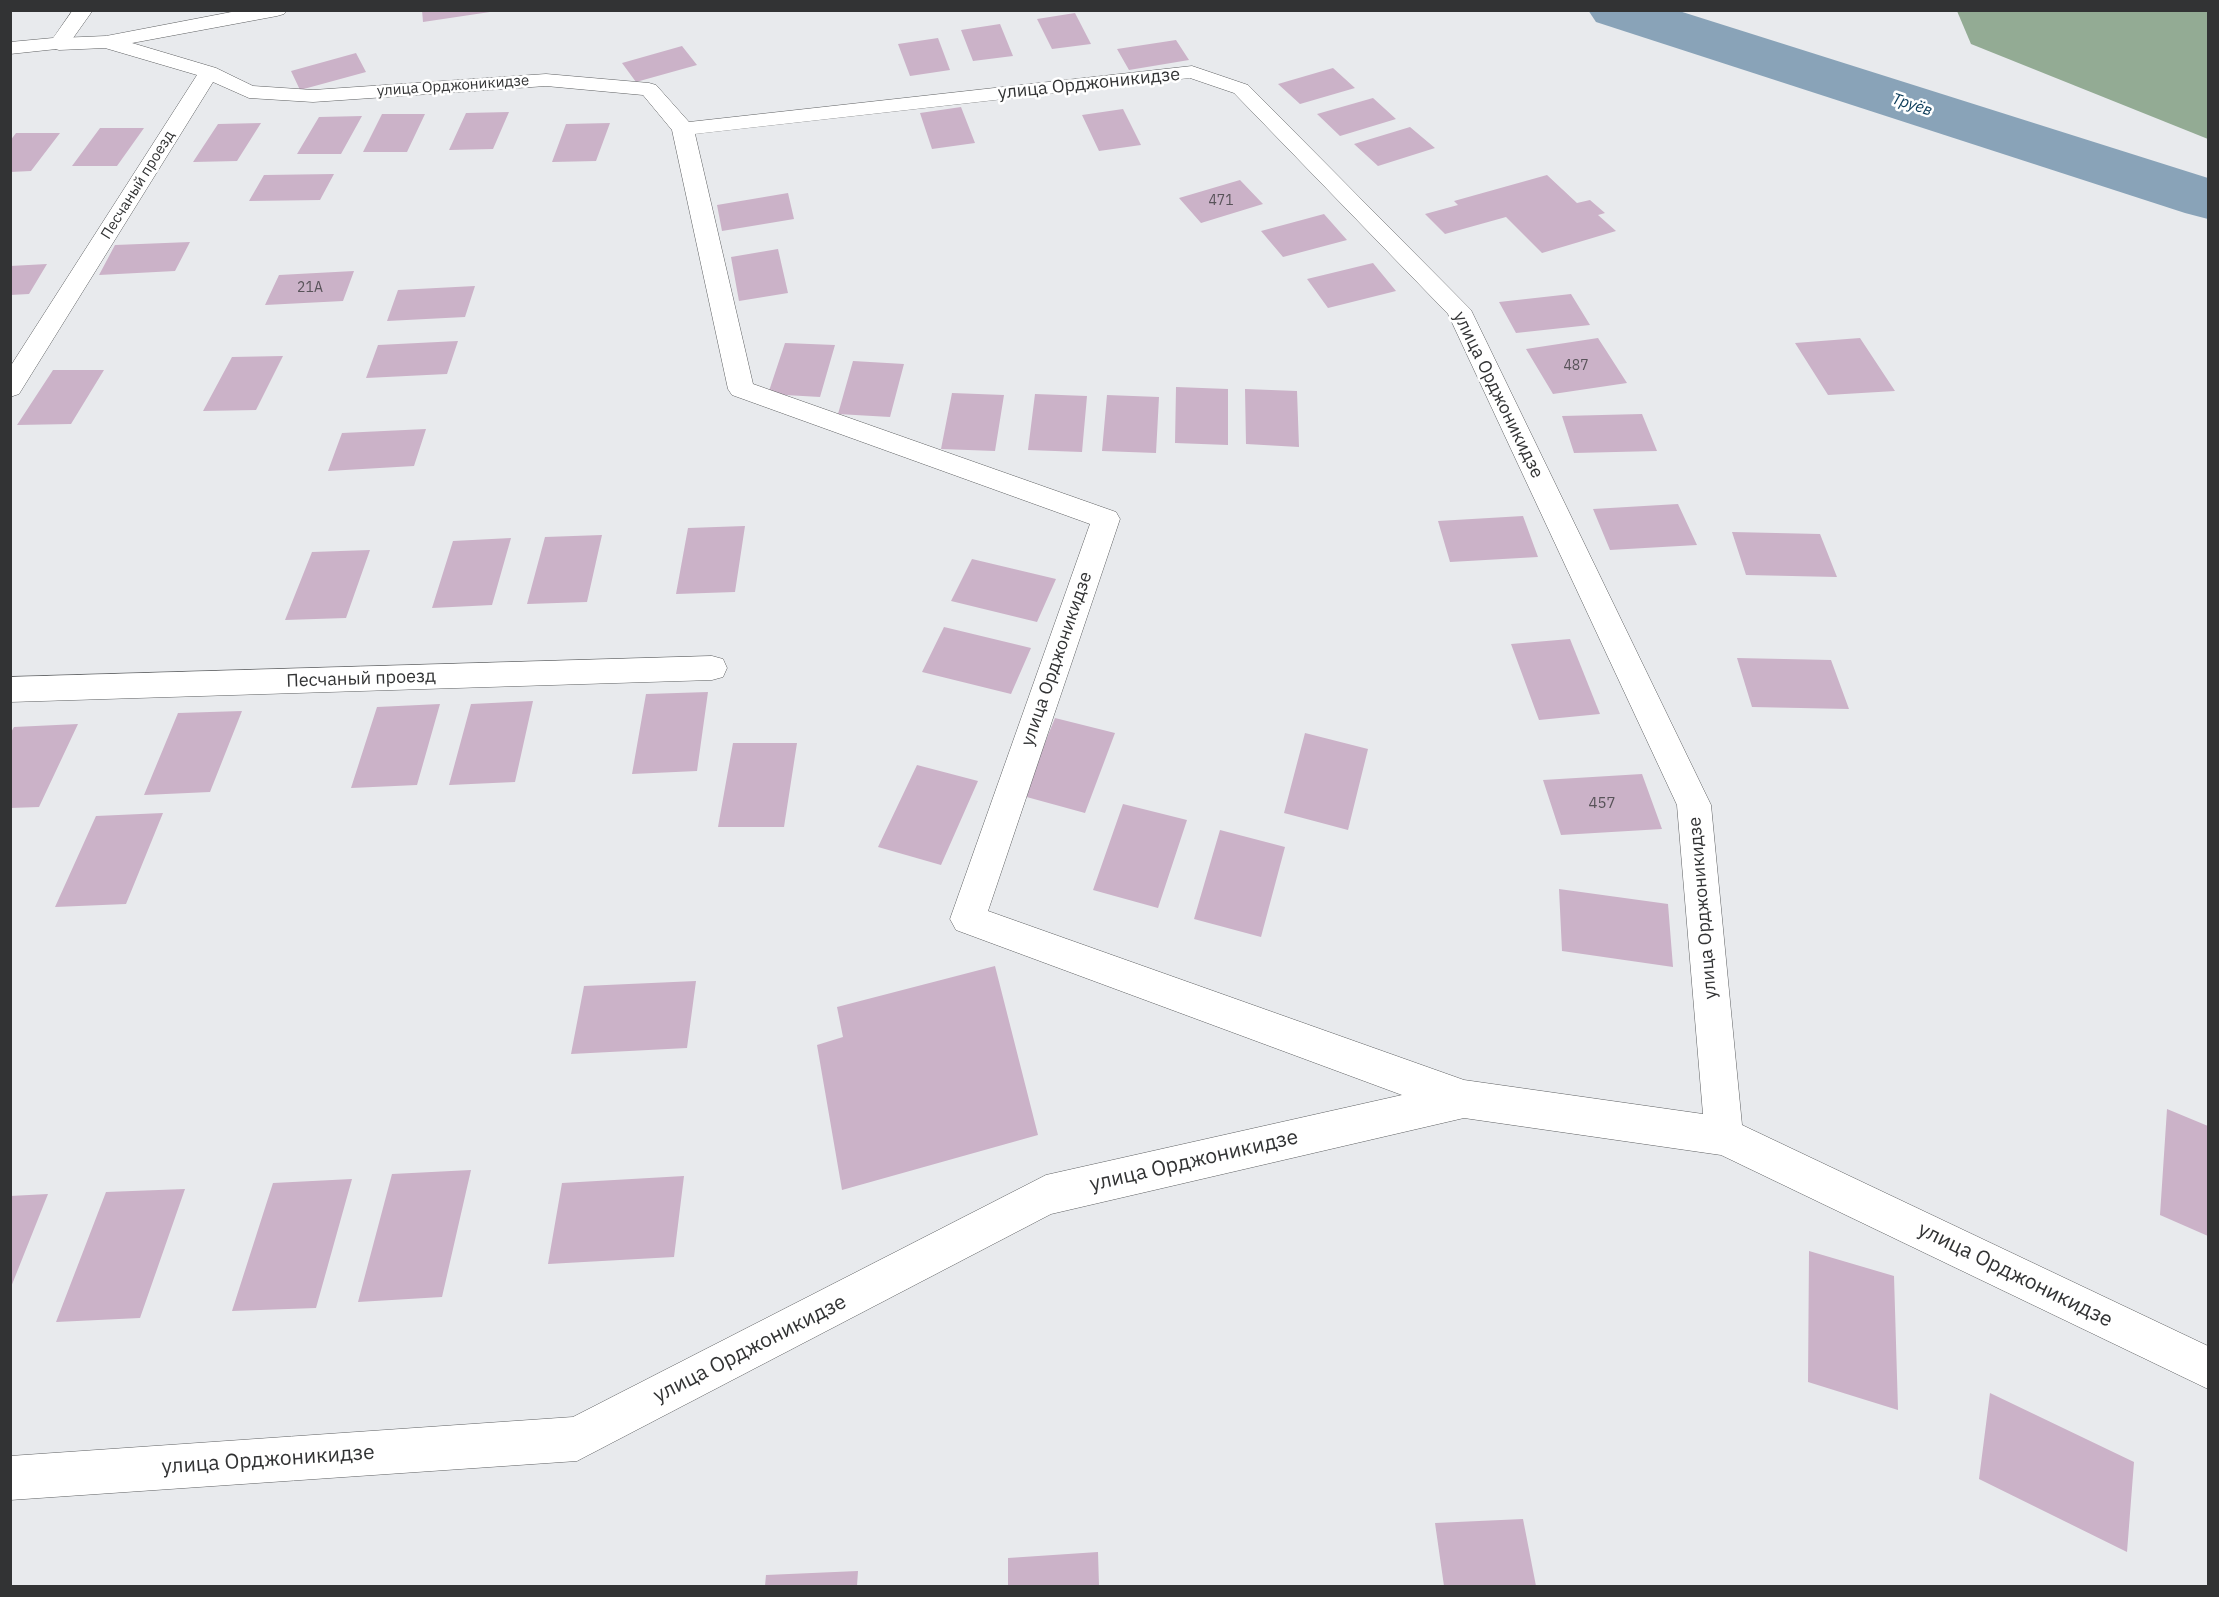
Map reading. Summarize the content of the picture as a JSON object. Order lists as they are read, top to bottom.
{
  "streets": {
    "street": ["улица Орджоникидзе", "Песчаный проезд"]
  },
  "crossings": [
    ["улица Орджоникидзе", "Песчаный проезд"]
  ],
  "water": ["Труёв"],
  "house_numbers": [
    "471",
    "21А",
    "487",
    "457"
  ]
}
